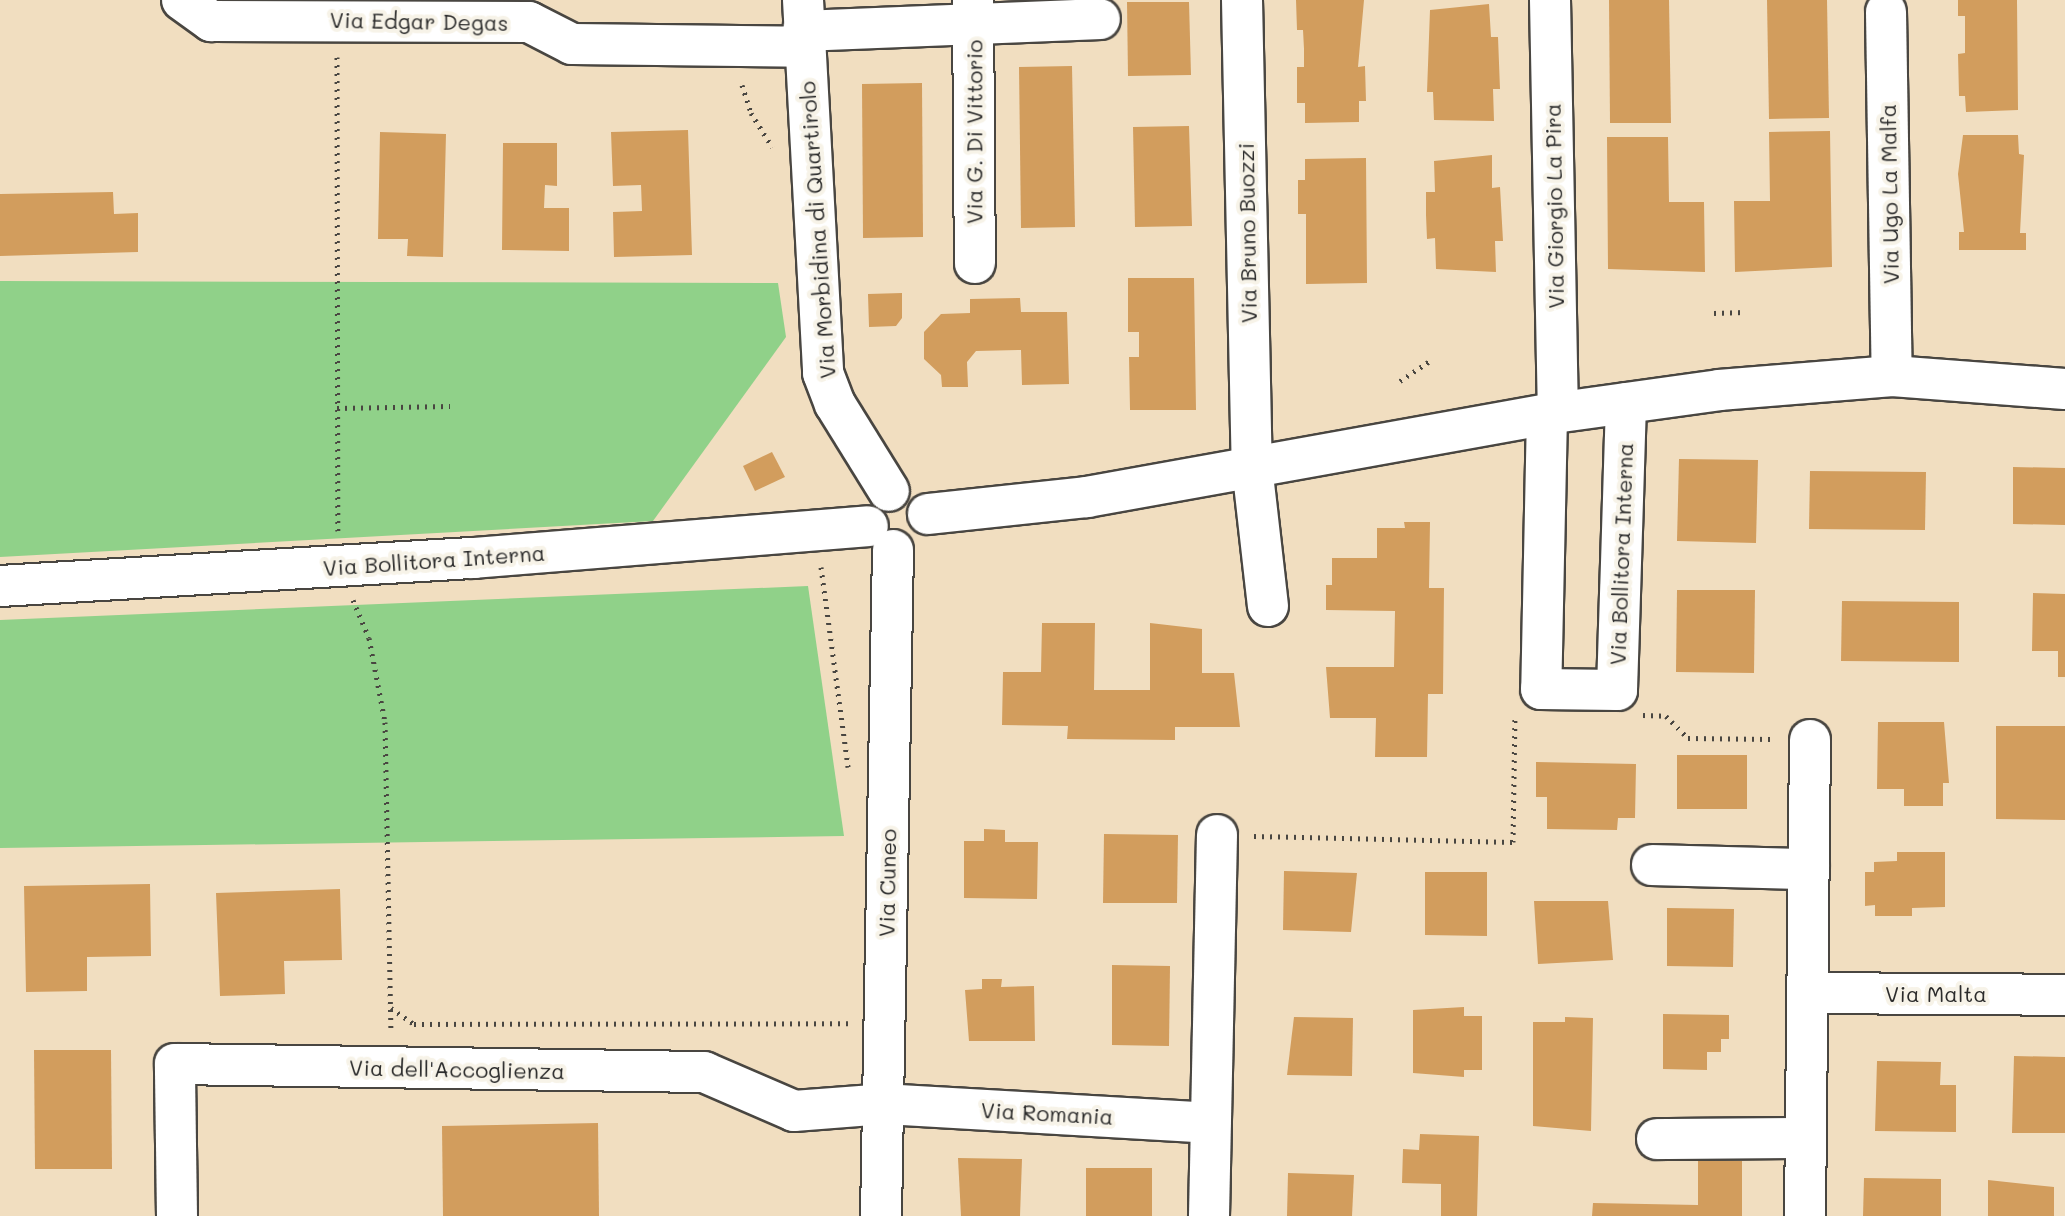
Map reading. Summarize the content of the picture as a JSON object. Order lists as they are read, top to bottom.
{
  "streets": {
    "street": [
      "Via Edgar Degas",
      "Via G. Di Vittorio",
      "Via Ugo La Malfa",
      "Via Giorgio La Pira",
      "Via Morbidina di Quartirolo",
      "Via Bruno Buozzi",
      "Via Bollitora Interna",
      "Via Cuneo",
      "Via Malta",
      "Via dell'Accoglienza",
      "Via Romania"
    ]
  },
  "crossings": [
    ["Via Edgar Degas", "Via G. Di Vittorio"],
    ["Via Edgar Degas", "Via Morbidina di Quartirolo"],
    ["Via Morbidina di Quartirolo", "Via Bollitora Interna"],
    ["Via Morbidina di Quartirolo", "Via Cuneo"],
    ["Via Bollitora Interna", "Via Cuneo"],
    ["Via Cuneo", "Via dell'Accoglienza"],
    ["Via Cuneo", "Via Romania"],
    ["Via dell'Accoglienza", "Via Romania"]
  ]
}
